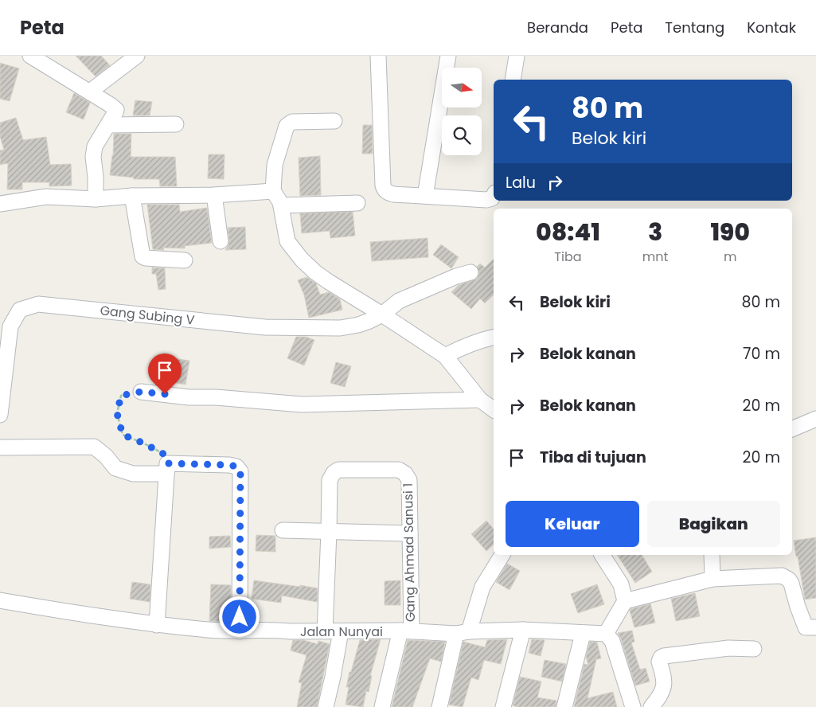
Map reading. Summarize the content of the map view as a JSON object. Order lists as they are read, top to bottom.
{
  "streets": {
    "street": ["Gang Subing V", "Gang Ahmad Sanusi 1", "Jalan Nunyai"]
  },
  "crossings": [
    ["Gang Ahmad Sanusi 1", "Jalan Nunyai"]
  ],
  "north": "right",
  "page": {
    "header": "Peta",
    "nav": [
      "Beranda",
      "Peta",
      "Tentang",
      "Kontak"
    ],
    "turn": ["80 m", "Belok kiri"],
    "then": "Lalu",
    "eta": [
      "08:41",
      "Tiba",
      "3",
      "mnt",
      "190",
      "m"
    ],
    "list": [
      {
        "name": "Belok kiri",
        "value": "80 m"
      },
      {
        "name": "Belok kanan",
        "value": "70 m"
      },
      {
        "name": "Belok kanan",
        "value": "20 m"
      },
      {
        "name": "Tiba di tujuan",
        "value": "20 m"
      }
    ],
    "buttons": ["Keluar", "Bagikan"]
  }
}
